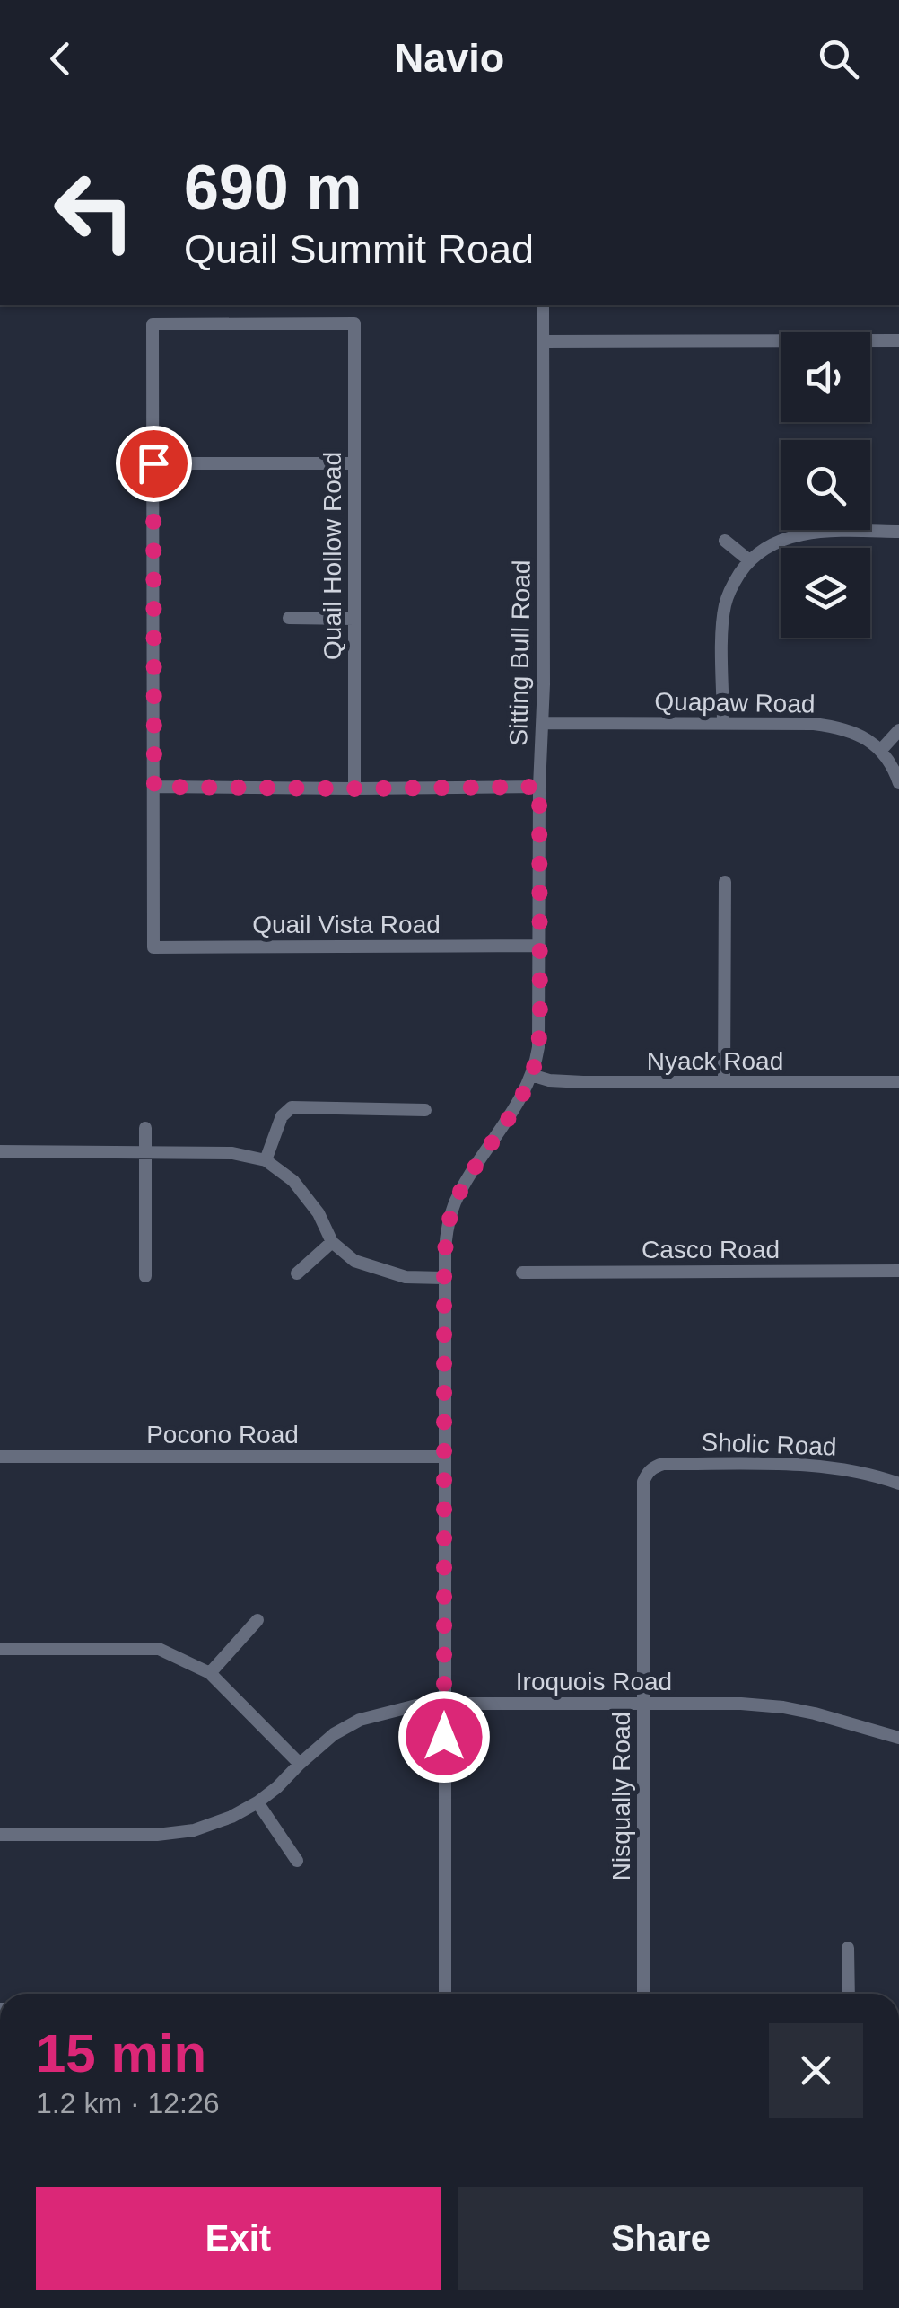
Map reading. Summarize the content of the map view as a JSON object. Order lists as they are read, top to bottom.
{
  "streets": {
    "street": [
      "Quail Hollow Road",
      "Sitting Bull Road",
      "Quapaw Road",
      "Quail Vista Road",
      "Nyack Road",
      "Casco Road",
      "Pocono Road",
      "Sholic Road",
      "Iroquois Road",
      "Nisqually Road"
    ]
  },
  "crossings": [
    ["Sitting Bull Road", "Quapaw Road"],
    ["Sitting Bull Road", "Quail Vista Road"],
    ["Sitting Bull Road", "Nyack Road"],
    ["Sitting Bull Road", "Pocono Road"],
    ["Sitting Bull Road", "Iroquois Road"],
    ["Sholic Road", "Nisqually Road"],
    ["Iroquois Road", "Nisqually Road"]
  ],
  "page": {
    "header": "Navio",
    "turn": ["690 m", "Quail Summit Road"],
    "heading": ["15 min", "1.2 km · 12:26"],
    "buttons": ["Exit", "Share"]
  }
}
